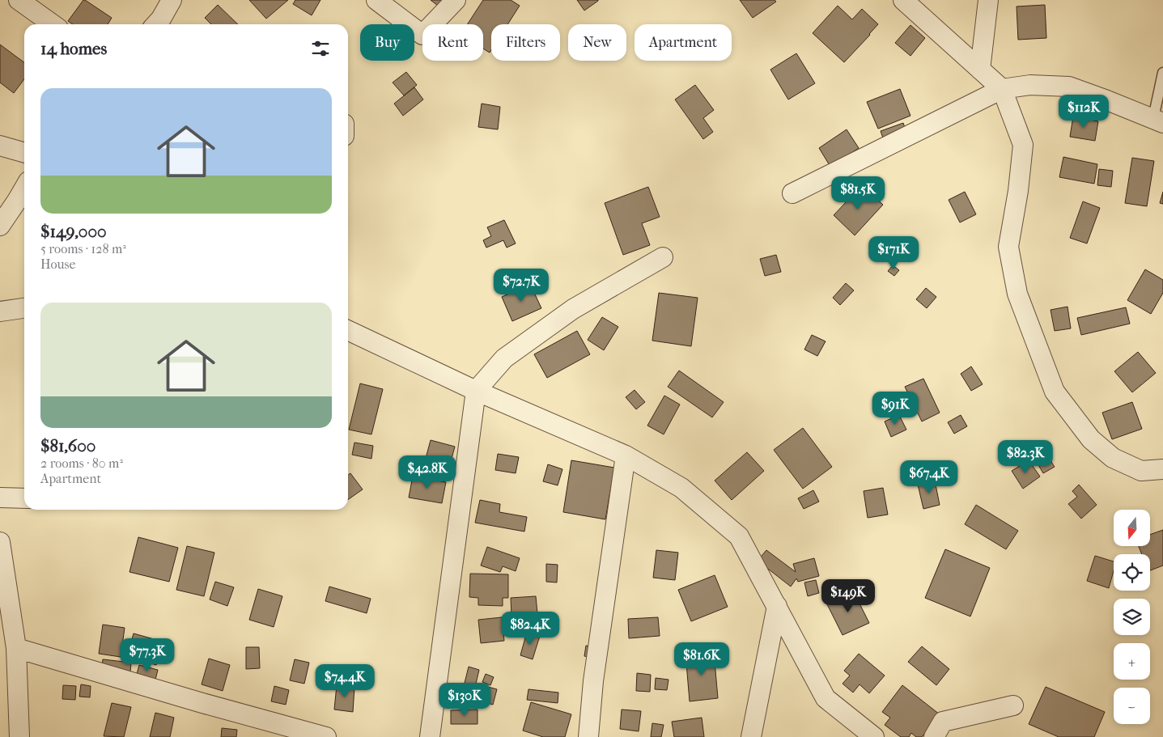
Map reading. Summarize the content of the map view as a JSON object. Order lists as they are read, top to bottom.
{
  "north": "bottom",
  "page": {
    "chip": [
      "Buy",
      "Rent",
      "Filters",
      "New",
      "Apartment"
    ],
    "heading": "14 homes",
    "list": [
      {
        "name": "$149,000",
        "note": "5 rooms · 128 m² · House"
      },
      {
        "name": "$81,600",
        "note": "2 rooms · 80 m² · Apartment"
      }
    ],
    "price": [
      "$112K",
      "$81.5K",
      "$171K",
      "$72.7K",
      "$91K",
      "$82.3K",
      "$42.8K",
      "$67.4K",
      "$149K",
      "$82.4K",
      "$77.3K",
      "$81.6K",
      "$74.4K",
      "$130K"
    ],
    "map_buttons": ["+", "−"]
  }
}
